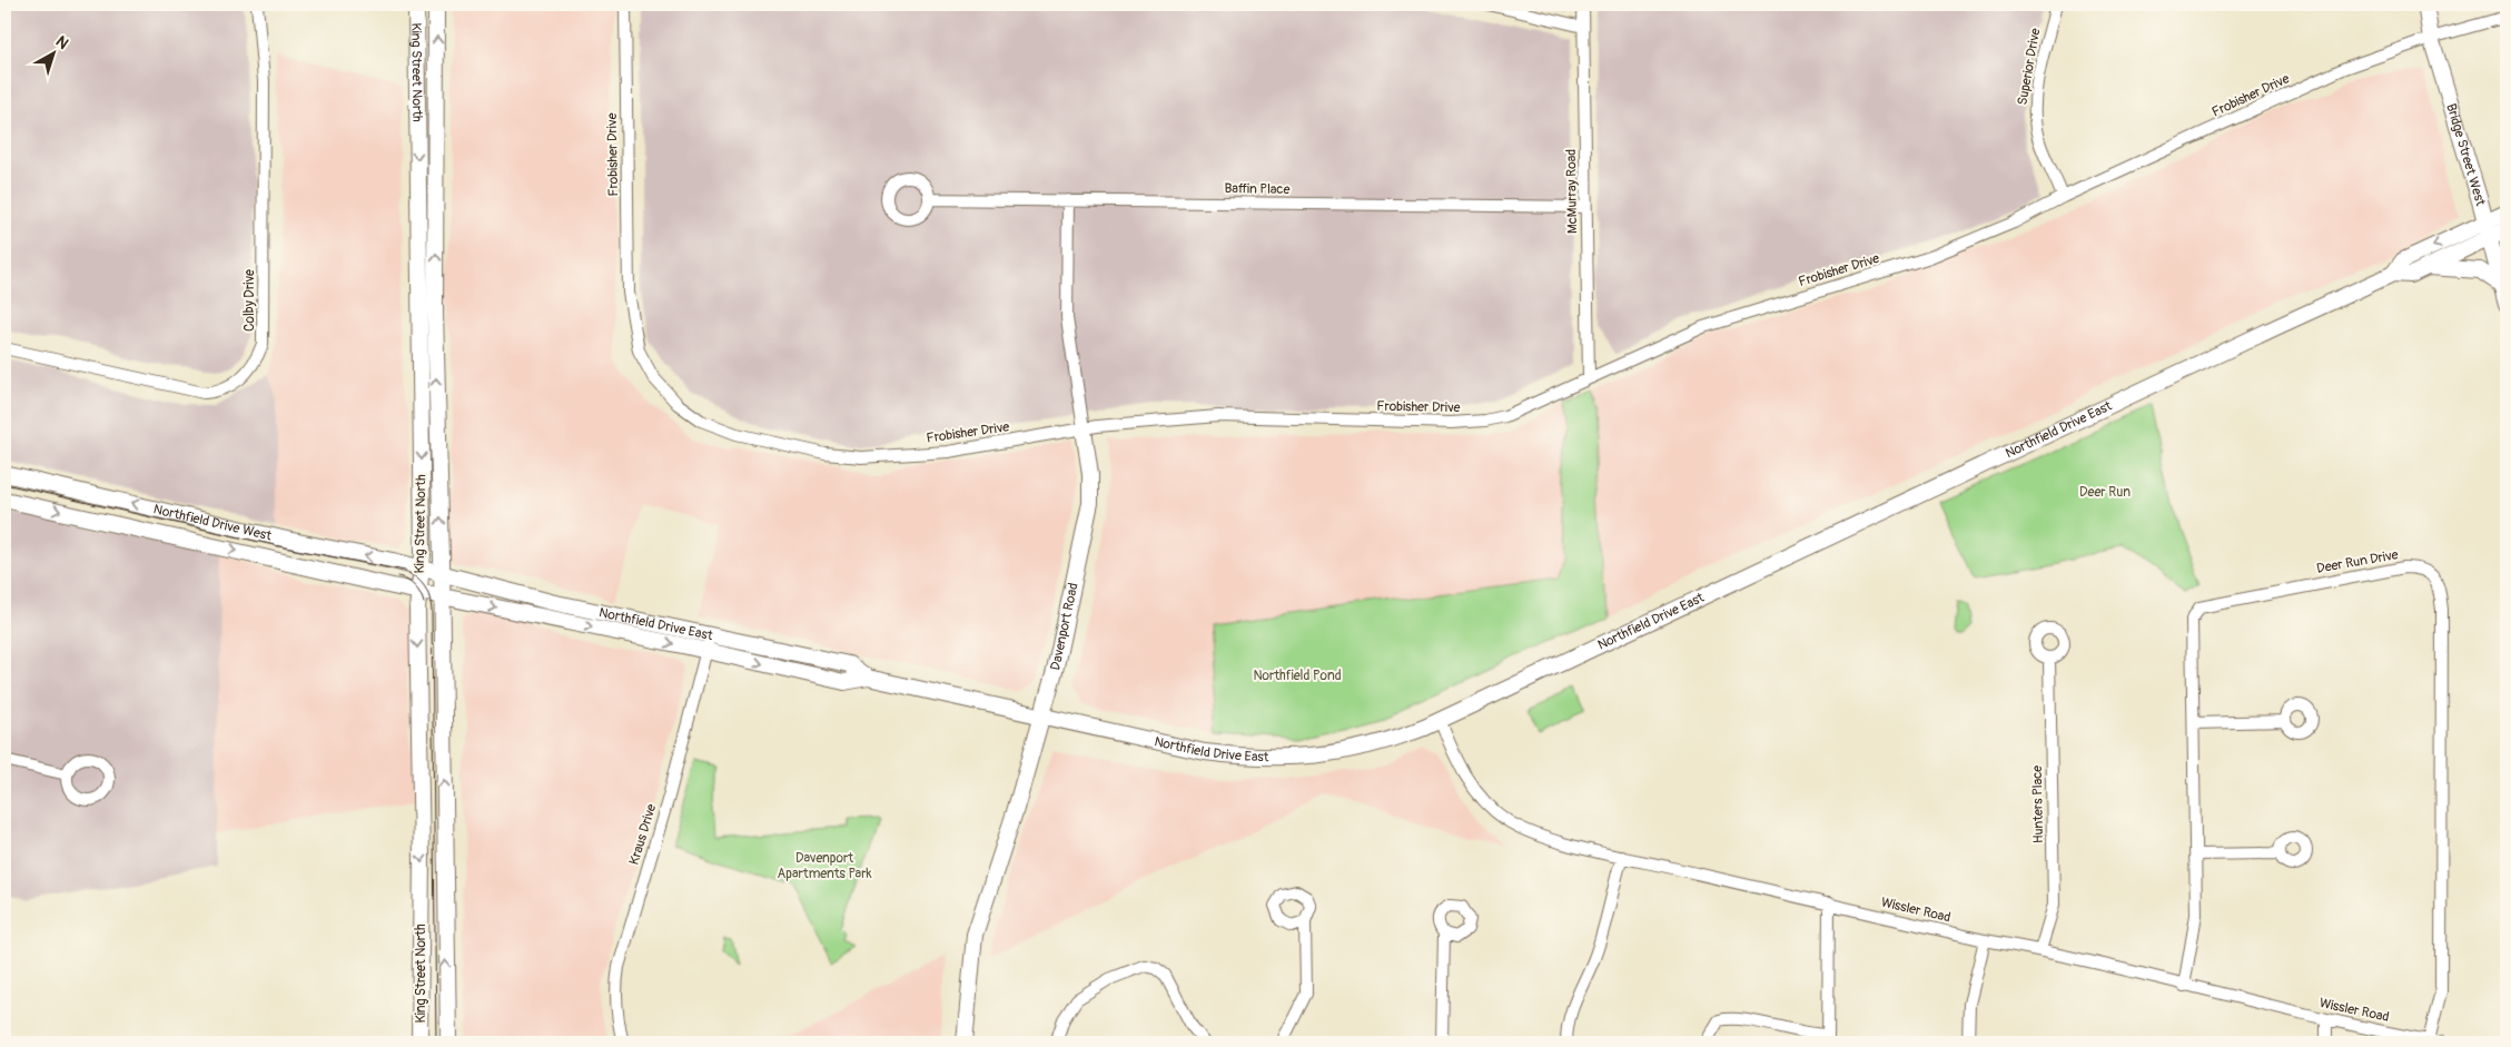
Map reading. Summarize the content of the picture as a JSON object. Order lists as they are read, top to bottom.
{
  "streets": {
    "main road": [
      "King Street North",
      "Bridge Street West",
      "Northfield Drive East",
      "Northfield Drive West",
      "Davenport Road"
    ],
    "street": [
      "Superior Drive",
      "Frobisher Drive",
      "Baffin Place",
      "McMurray Road",
      "Colby Drive",
      "Deer Run Drive",
      "Hunters Place",
      "Kraus Drive",
      "Wissler Road"
    ]
  },
  "crossings": [
    ["Superior Drive", "Frobisher Drive"],
    ["King Street North", "Northfield Drive East"],
    ["King Street North", "Northfield Drive West"],
    ["Frobisher Drive", "Bridge Street West"],
    ["Frobisher Drive", "McMurray Road"],
    ["Frobisher Drive", "Davenport Road"],
    ["Bridge Street West", "Northfield Drive East"],
    ["Baffin Place", "McMurray Road"],
    ["Baffin Place", "Davenport Road"],
    ["Northfield Drive East", "Northfield Drive West"],
    ["Northfield Drive East", "Davenport Road"],
    ["Northfield Drive East", "Kraus Drive"],
    ["Northfield Drive East", "Wissler Road"],
    ["Deer Run Drive", "Wissler Road"],
    ["Hunters Place", "Wissler Road"]
  ],
  "parks": ["Deer Run", "Northfield Pond", "Davenport Apartments Park"],
  "north": "top right"
}
